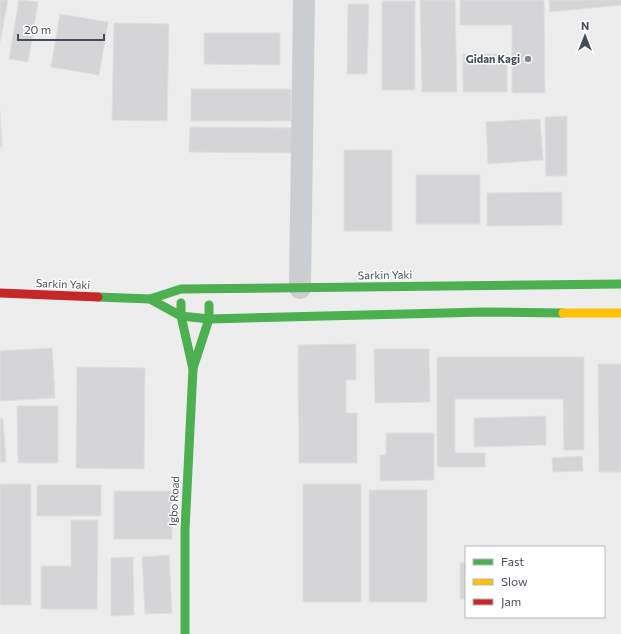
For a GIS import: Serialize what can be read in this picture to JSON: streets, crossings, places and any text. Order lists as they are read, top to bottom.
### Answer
{
  "streets": {
    "street": ["Sarkin Yaki", "Igbo Road"]
  },
  "crossings": [
    ["Sarkin Yaki", "Igbo Road"]
  ],
  "places": ["Gidan Kagi"],
  "legend": ["Fast", "Slow", "Jam"],
  "scale_bar": "20 m",
  "north": "top"
}
